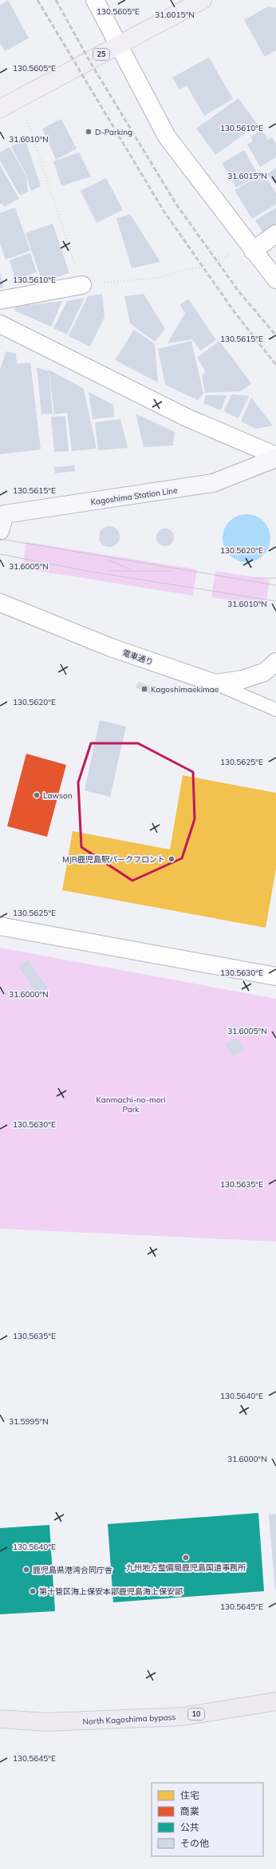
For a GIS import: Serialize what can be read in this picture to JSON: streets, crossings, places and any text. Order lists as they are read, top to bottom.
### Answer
{
  "streets": {
    "highway": ["10", "North Kagoshima bypass"],
    "main road": ["25", "Kagoshima Station Line"],
    "street": ["電車通り"]
  },
  "parks": ["Kanmachi-no-mori Park"],
  "places": {
    "other": [
      "D-Parking",
      "Lawson",
      "MJR鹿児島駅パークフロント",
      "九州地方整備局鹿児島国道事務所",
      "鹿児島県港湾合同庁舎",
      "第十管区海上保安本部鹿児島海上保安部"
    ],
    "transit": ["Kagoshimaekimae"]
  },
  "legend": [
    "住宅",
    "商業",
    "公共",
    "その他"
  ],
  "coordinates": [
    "130.5605°E",
    "31.6015°N",
    "130.5610°E",
    "31.6010°N",
    "130.5615°E",
    "130.5620°E",
    "31.6005°N",
    "130.5625°E",
    "130.5630°E",
    "31.6000°N",
    "130.5635°E",
    "130.5640°E",
    "31.5995°N",
    "130.5645°E"
  ]
}
